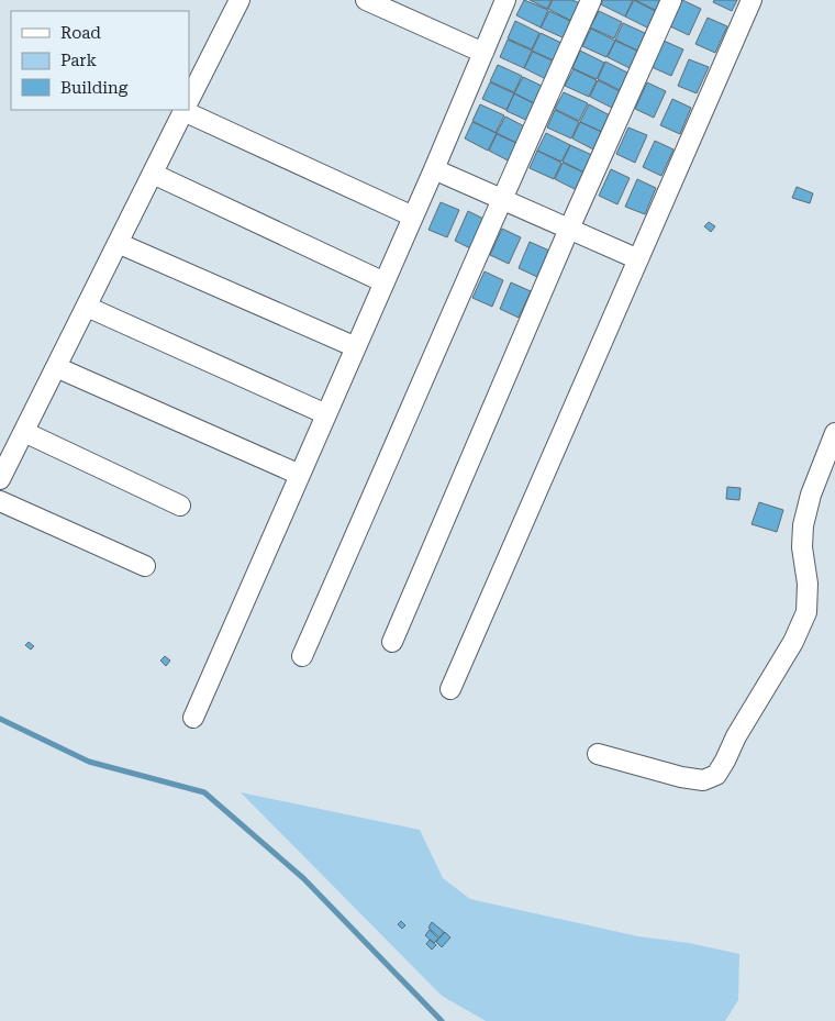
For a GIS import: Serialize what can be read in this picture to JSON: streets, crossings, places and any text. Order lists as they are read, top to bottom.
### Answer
{
  "legend": ["Road", "Park", "Building"]
}
